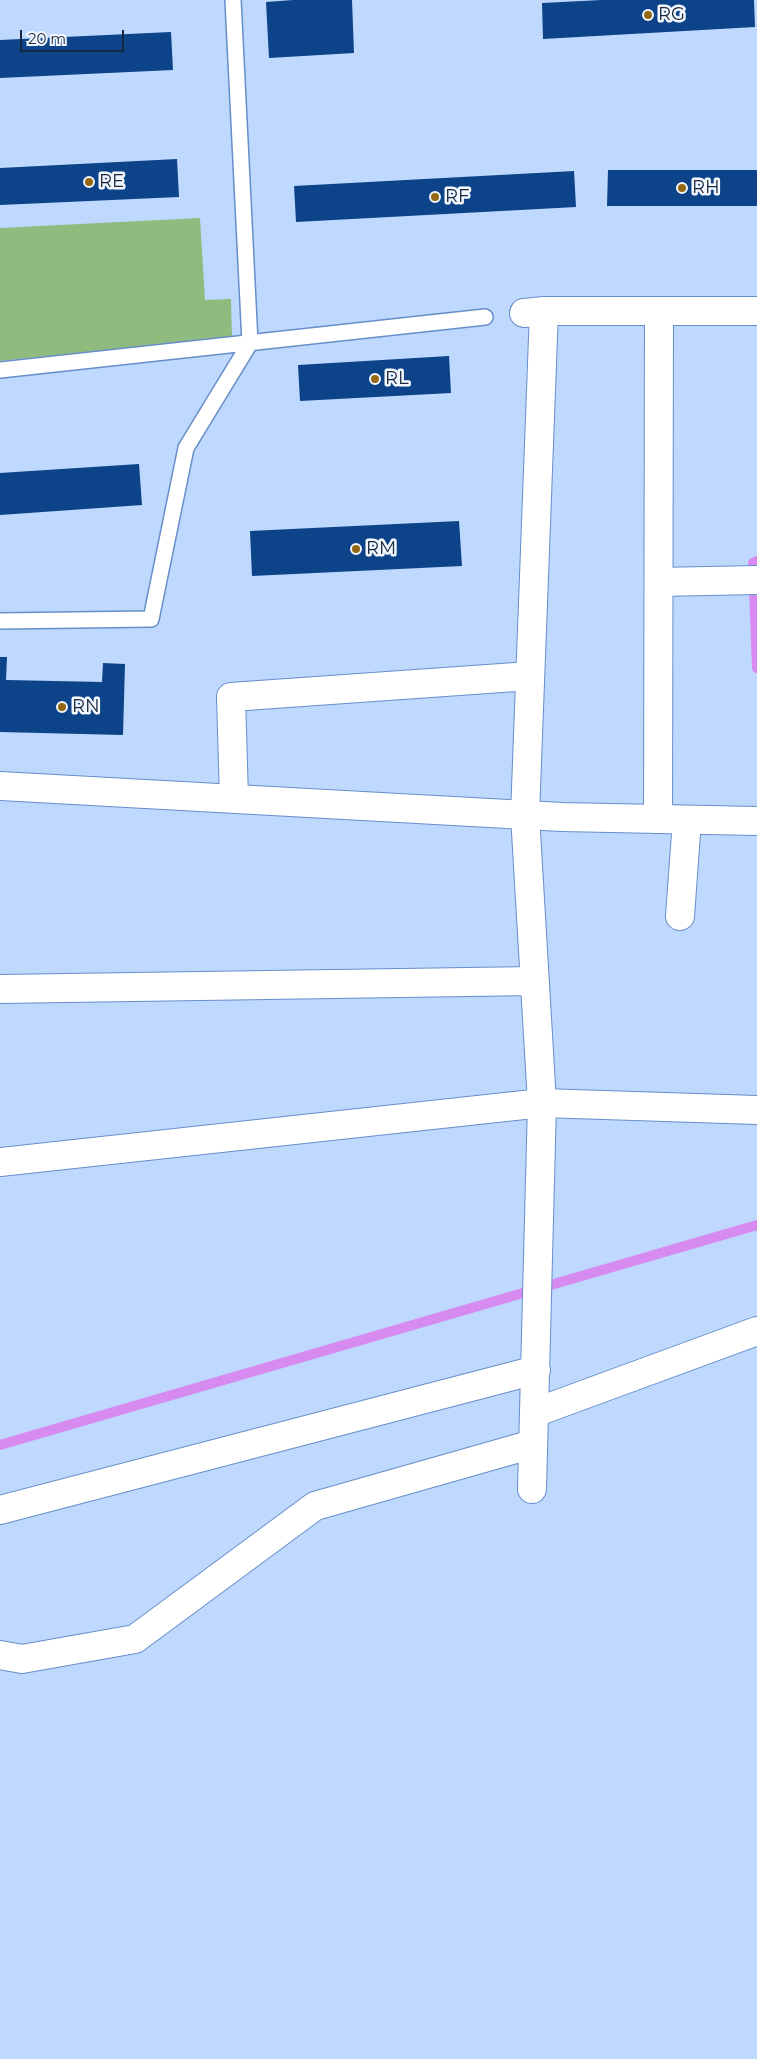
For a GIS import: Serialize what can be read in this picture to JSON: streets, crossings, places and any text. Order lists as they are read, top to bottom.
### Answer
{
  "places": [
    "RG",
    "RE",
    "RH",
    "RF",
    "RL",
    "RM",
    "RN"
  ],
  "scale_bar": "20 m"
}
